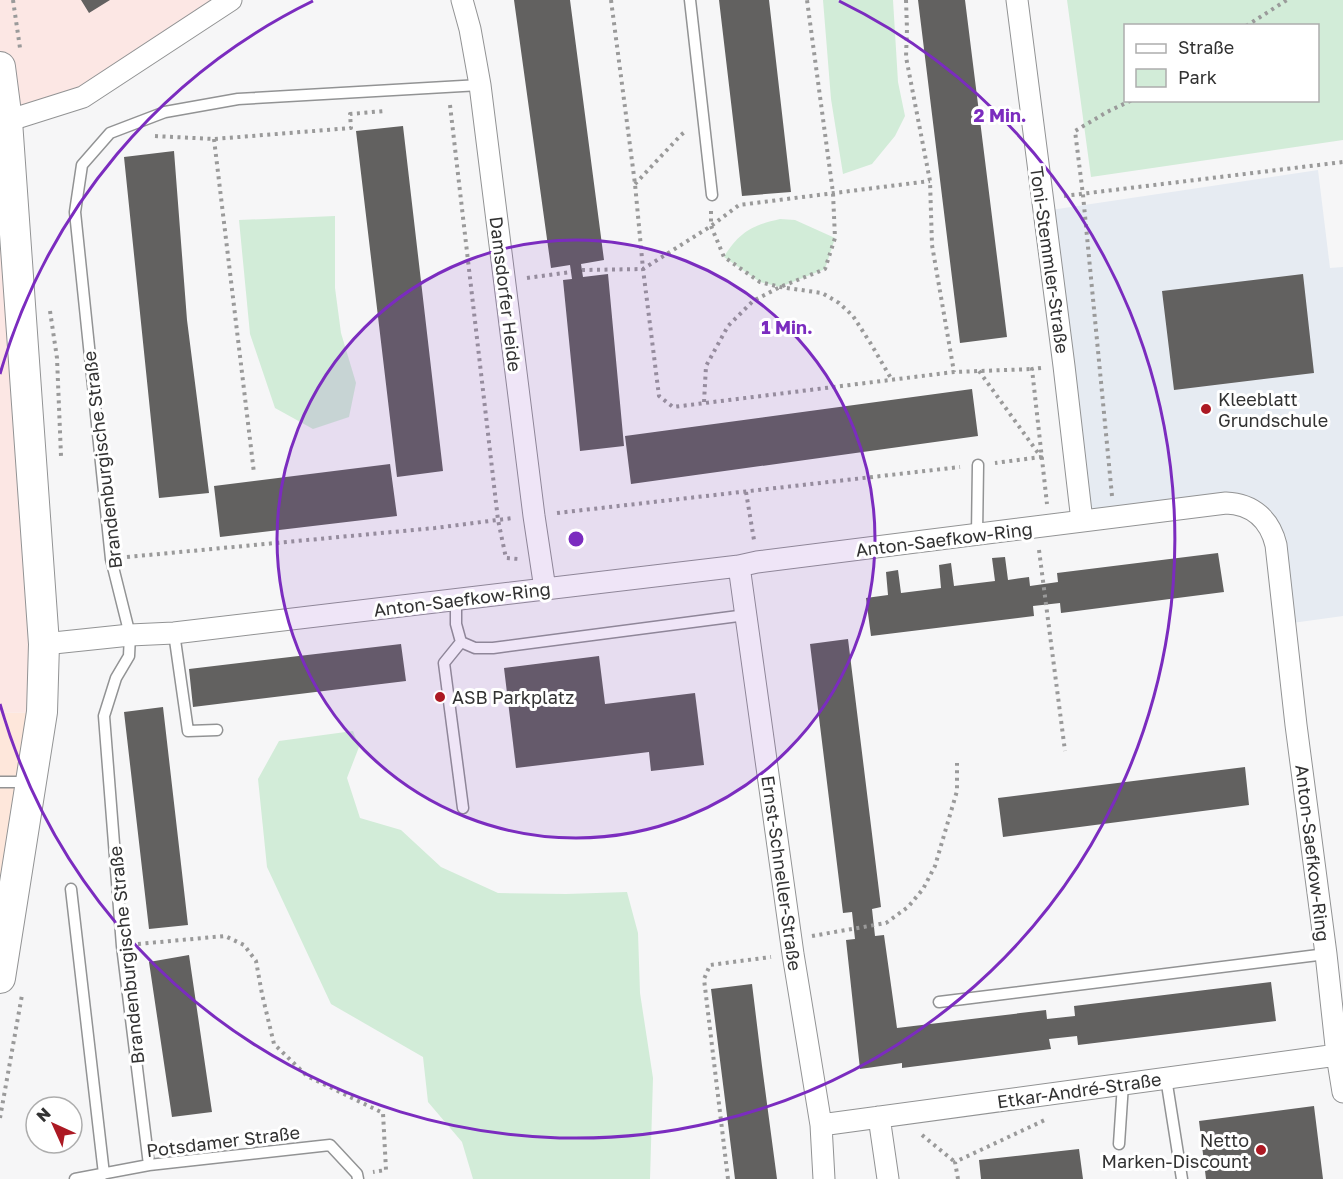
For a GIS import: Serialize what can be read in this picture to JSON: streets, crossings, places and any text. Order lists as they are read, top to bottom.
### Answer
{
  "streets": {
    "street": [
      "Toni-Stemmler-Straße",
      "Damsdorfer Heide",
      "Anton-Saefkow-Ring",
      "Ernst-Schneller-Straße",
      "Etkar-André-Straße"
    ],
    "lane": ["Brandenburgische Straße", "Potsdamer Straße"]
  },
  "crossings": [
    ["Toni-Stemmler-Straße", "Anton-Saefkow-Ring"],
    ["Damsdorfer Heide", "Brandenburgische Straße"],
    ["Damsdorfer Heide", "Anton-Saefkow-Ring"],
    ["Brandenburgische Straße", "Anton-Saefkow-Ring"],
    ["Brandenburgische Straße", "Potsdamer Straße"],
    ["Anton-Saefkow-Ring", "Ernst-Schneller-Straße"],
    ["Anton-Saefkow-Ring", "Etkar-André-Straße"],
    ["Ernst-Schneller-Straße", "Etkar-André-Straße"]
  ],
  "places": ["Kleeblatt Grundschule", "ASB Parkplatz", "Netto Marken-Discount"],
  "legend": ["Straße", "Park"],
  "north": "top left",
  "rings": ["2 Min.", "1 Min."]
}
